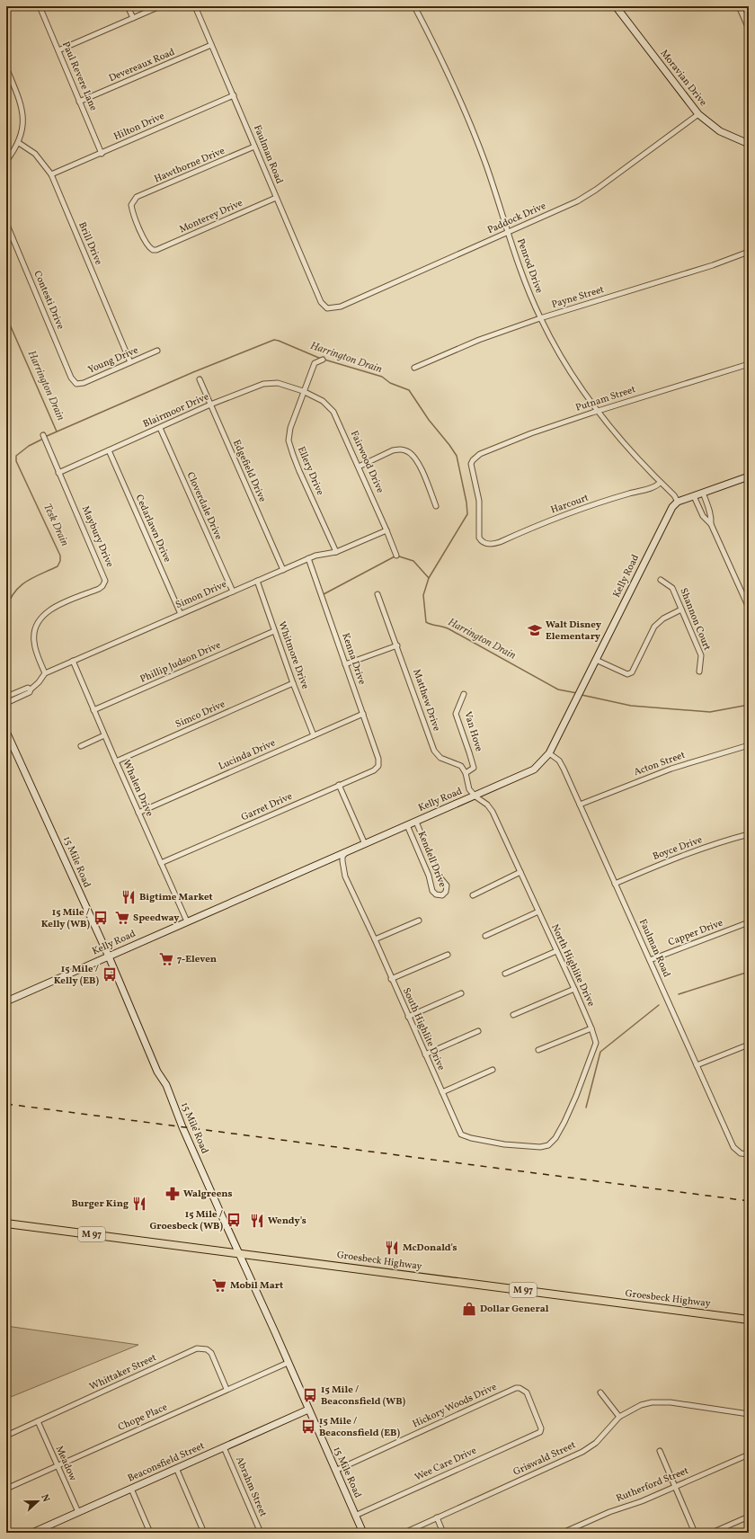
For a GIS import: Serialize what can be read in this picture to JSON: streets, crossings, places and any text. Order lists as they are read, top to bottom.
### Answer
{
  "streets": {
    "main road": ["M 97", "Groesbeck Highway"],
    "street": [
      "Devereaux Road",
      "Paul Revere Lane",
      "Moravian Drive",
      "Hilton Drive",
      "Faulman Road",
      "Hawthorne Drive",
      "Monterey Drive",
      "Paddock Drive",
      "Brill Drive",
      "Penrod Drive",
      "Payne Street",
      "Contesti Drive",
      "Young Drive",
      "Putnam Street",
      "Blairmoor Drive",
      "Fairwood Drive",
      "Edgefield Drive",
      "Ellery Drive",
      "Harcourt",
      "Cloverdale Drive",
      "Cedarlawn Drive",
      "Maybury Drive",
      "Kelly Road",
      "Simon Drive",
      "Shannon Court",
      "Whitmore Drive",
      "Kenna Drive",
      "Phillip Judson Drive",
      "Matthew Drive",
      "Simco Drive",
      "Van Hove",
      "Lucinda Drive",
      "Acton Street",
      "Whalen Drive",
      "Garret Drive",
      "Boyce Drive",
      "Kendell Drive",
      "15 Mile Road",
      "Capper Drive",
      "North Highlite Drive",
      "South Highlite Drive",
      "Whittaker Street",
      "Hickory Woods Drive",
      "Chope Place",
      "Griswald Street",
      "Beaconsfield Street",
      "Meadow",
      "Wee Care Drive",
      "Rutherford Street",
      "Abrahm Street"
    ]
  },
  "crossings": [
    ["Devereaux Road", "Paul Revere Lane"],
    ["Devereaux Road", "Faulman Road"],
    ["Paul Revere Lane", "Hilton Drive"],
    ["Moravian Drive", "Paddock Drive"],
    ["Hilton Drive", "Faulman Road"],
    ["Hilton Drive", "Brill Drive"],
    ["Faulman Road", "Hawthorne Drive"],
    ["Faulman Road", "Monterey Drive"],
    ["Faulman Road", "Paddock Drive"],
    ["Faulman Road", "Kelly Road"],
    ["Faulman Road", "Acton Street"],
    ["Faulman Road", "Boyce Drive"],
    ["Faulman Road", "Capper Drive"],
    ["Hawthorne Drive", "Monterey Drive"],
    ["Paddock Drive", "Penrod Drive"],
    ["Brill Drive", "Young Drive"],
    ["Penrod Drive", "Payne Street"],
    ["Penrod Drive", "Putnam Street"],
    ["Penrod Drive", "Harcourt"],
    ["Penrod Drive", "Kelly Road"],
    ["Contesti Drive", "Young Drive"],
    ["Putnam Street", "Harcourt"],
    ["Blairmoor Drive", "Fairwood Drive"],
    ["Blairmoor Drive", "Edgefield Drive"],
    ["Blairmoor Drive", "Ellery Drive"],
    ["Blairmoor Drive", "Cloverdale Drive"],
    ["Blairmoor Drive", "Cedarlawn Drive"],
    ["Blairmoor Drive", "Maybury Drive"],
    ["Fairwood Drive", "Ellery Drive"],
    ["Fairwood Drive", "Simon Drive"],
    ["Edgefield Drive", "Simon Drive"],
    ["Ellery Drive", "Simon Drive"],
    ["Cloverdale Drive", "Simon Drive"],
    ["Cedarlawn Drive", "Simon Drive"],
    ["Maybury Drive", "Simon Drive"],
    ["Kelly Road", "Whalen Drive"],
    ["Kelly Road", "Kendell Drive"],
    ["Kelly Road", "15 Mile Road"],
    ["Kelly Road", "North Highlite Drive"],
    ["Kelly Road", "South Highlite Drive"],
    ["Simon Drive", "Whitmore Drive"],
    ["Simon Drive", "Kenna Drive"],
    ["Simon Drive", "Whalen Drive"],
    ["Whitmore Drive", "Phillip Judson Drive"],
    ["Whitmore Drive", "Simco Drive"],
    ["Whitmore Drive", "Lucinda Drive"],
    ["Kenna Drive", "Lucinda Drive"],
    ["Kenna Drive", "Garret Drive"],
    ["Phillip Judson Drive", "Whalen Drive"],
    ["Matthew Drive", "Van Hove"],
    ["Simco Drive", "Whalen Drive"],
    ["Lucinda Drive", "Whalen Drive"],
    ["Whalen Drive", "Garret Drive"],
    ["15 Mile Road", "Groesbeck Highway"],
    ["15 Mile Road", "Hickory Woods Drive"],
    ["15 Mile Road", "Chope Place"],
    ["15 Mile Road", "Beaconsfield Street"],
    ["15 Mile Road", "Wee Care Drive"],
    ["North Highlite Drive", "South Highlite Drive"],
    ["Whittaker Street", "Chope Place"],
    ["Whittaker Street", "Meadow"],
    ["Hickory Woods Drive", "Wee Care Drive"],
    ["Chope Place", "Meadow"],
    ["Beaconsfield Street", "Meadow"],
    ["Beaconsfield Street", "Abrahm Street"]
  ],
  "water": ["Harrington Drain", "Tesk Drain"],
  "places": {
    "school or university": ["Walt Disney Elementary"],
    "restaurant": [
      "Bigtime Market",
      "Burger King",
      "Wendy's",
      "McDonald's"
    ],
    "bus stop": [
      "15 Mile / Kelly (WB)",
      "15 Mile / Kelly (EB)",
      "15 Mile / Groesbeck (WB)",
      "15 Mile / Beaconsfield (WB)",
      "15 Mile / Beaconsfield (EB)"
    ],
    "supermarket": ["Speedway", "7-Eleven", "Mobil Mart"],
    "pharmacy": ["Walgreens"],
    "shop": ["Dollar General"]
  },
  "north": "right"
}
